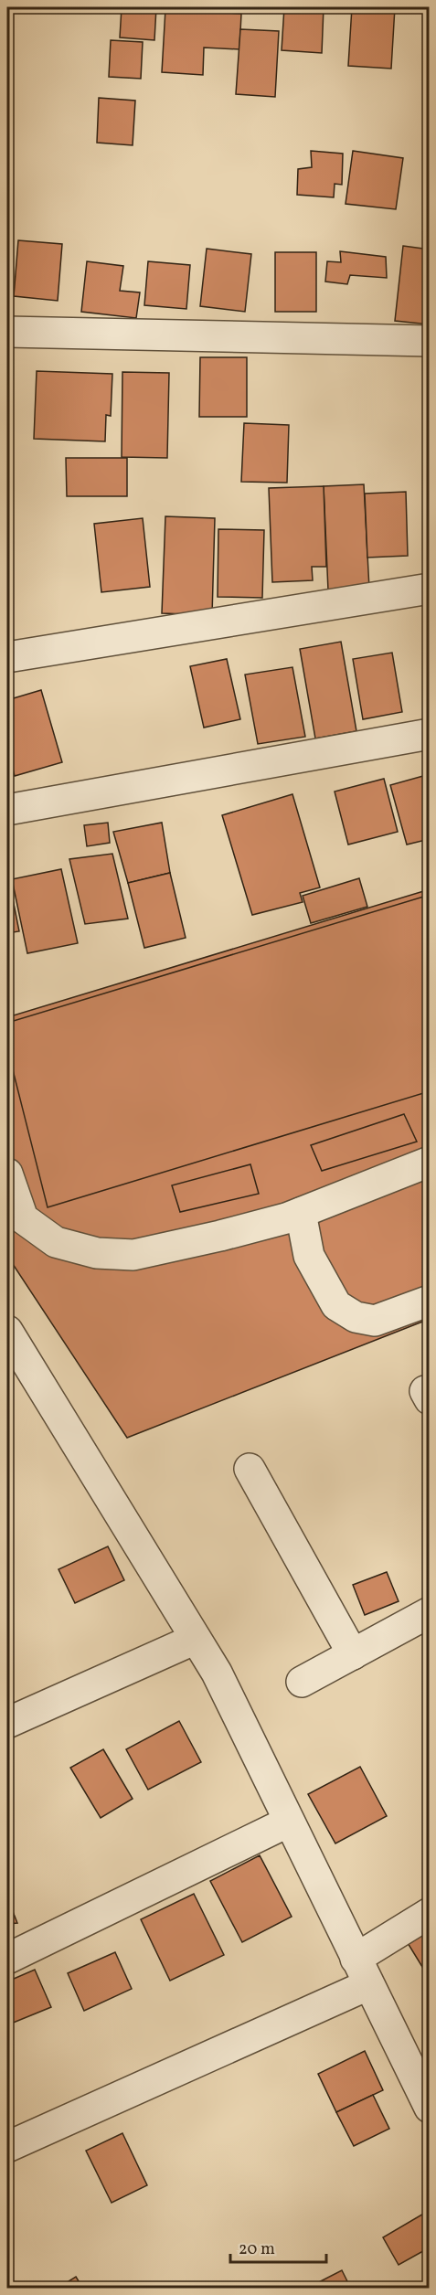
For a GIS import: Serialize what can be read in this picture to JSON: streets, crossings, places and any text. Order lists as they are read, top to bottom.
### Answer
{
  "scale_bar": "20 m"
}
